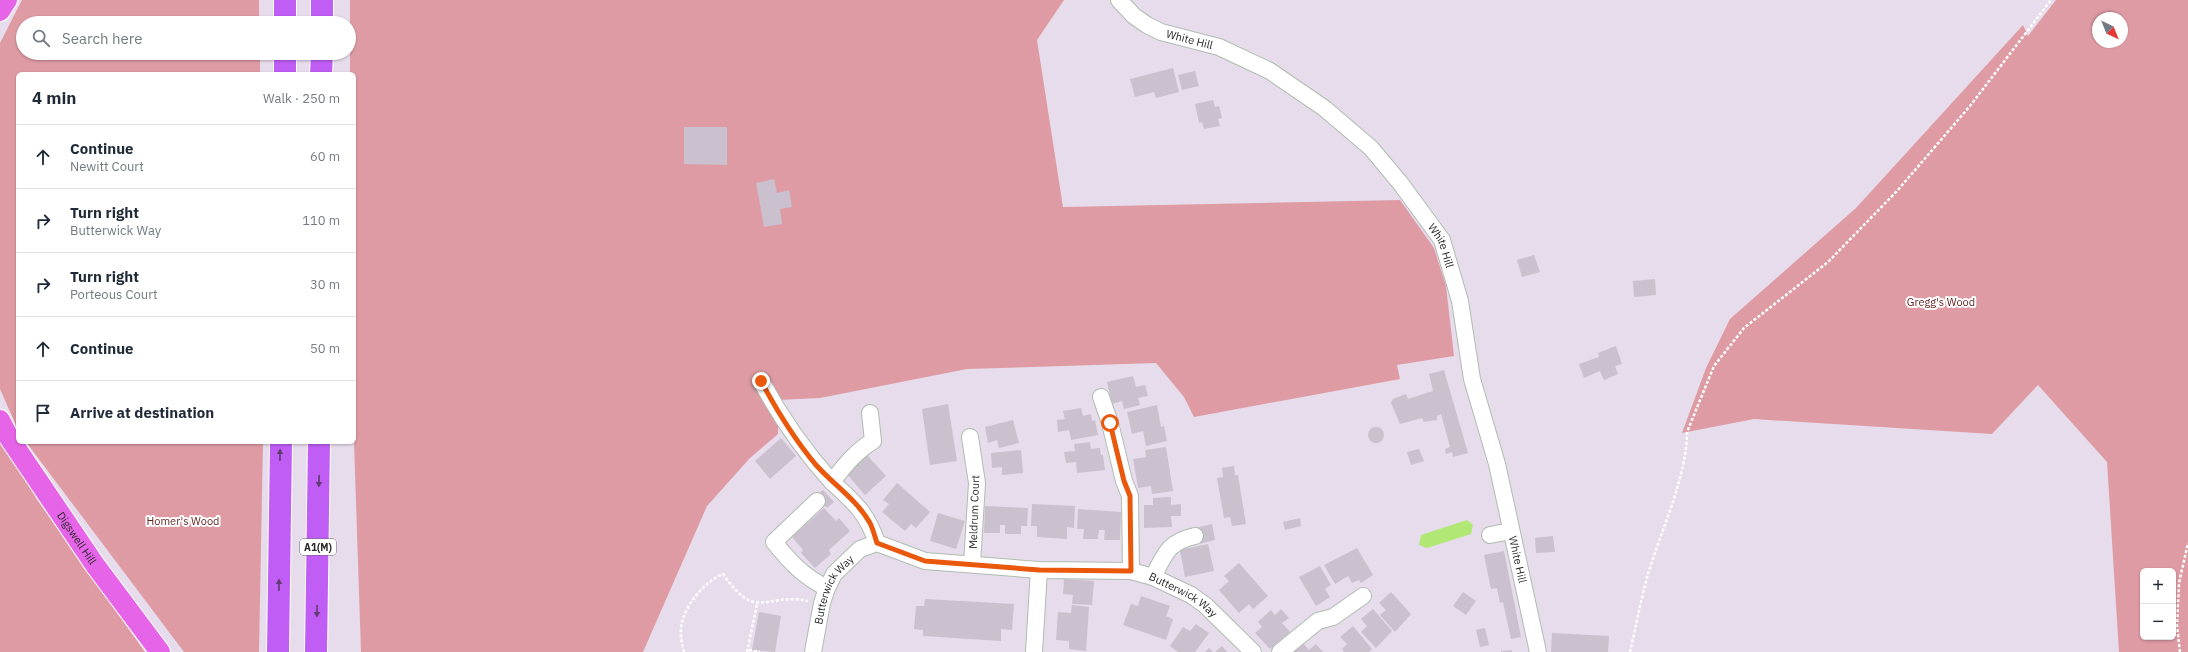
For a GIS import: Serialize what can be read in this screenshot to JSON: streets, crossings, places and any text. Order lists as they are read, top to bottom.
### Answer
{
  "streets": {
    "highway": ["A1(M)"],
    "main road": ["Digswell Hill"],
    "street": ["White Hill", "Meldrum Court", "Butterwick Way"]
  },
  "crossings": [
    ["Meldrum Court", "Butterwick Way"]
  ],
  "parks": ["Gregg's Wood", "Homer's Wood"],
  "north": "bottom right",
  "page": {
    "search": "Search here",
    "heading": ["4 min", "Walk · 250 m"],
    "list": [
      ["Continue", "Newitt Court", "60 m"],
      ["Turn right", "Butterwick Way", "110 m"],
      ["Turn right", "Porteous Court", "30 m"],
      ["Continue", "50 m"],
      "Arrive at destination"
    ],
    "map_buttons": ["+", "−"]
  }
}
